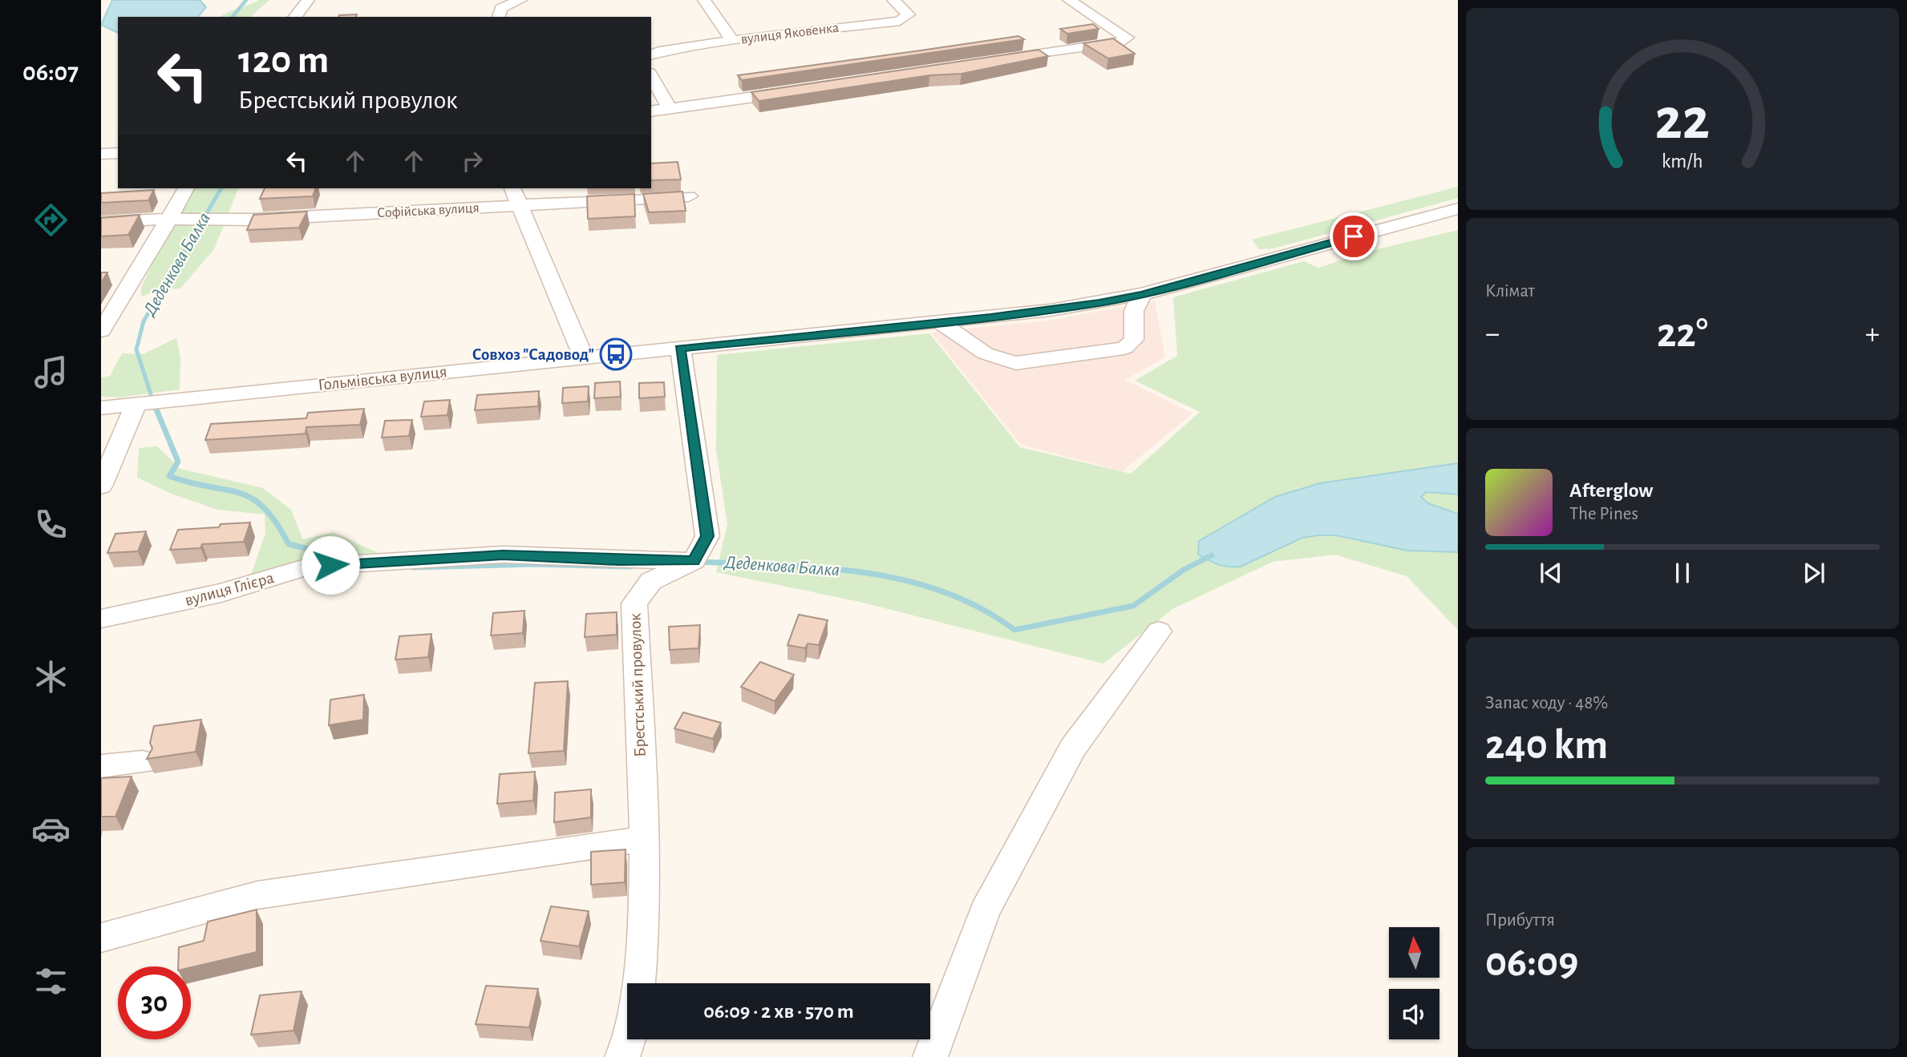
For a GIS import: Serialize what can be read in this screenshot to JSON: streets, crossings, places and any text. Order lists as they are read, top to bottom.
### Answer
{
  "streets": {
    "street": [
      "вулиця Яковенка",
      "Софійська вулиця",
      "Гольмівська вулиця",
      "вулиця Глієра",
      "Брестський провулок"
    ]
  },
  "crossings": [
    ["вулиця Глієра", "Брестський провулок"]
  ],
  "water": ["Деденкова Балка"],
  "places": {
    "bus stop": ["Совхоз \"Садовод\""]
  },
  "north": "top",
  "page": {
    "tabs": "06:07",
    "turn": ["120 m", "Брестський провулок"],
    "tile": [
      "Клімат",
      ["Запас ходу · 48%", "240 km"],
      ["Прибуття", "06:09"]
    ],
    "heat": ["−", "22°", "+"],
    "song": ["Afterglow", "The Pines"],
    "limit": "30",
    "trip": "06:09 · 2 хв · 570 m",
    "gauge": ["22", "km/h"]
  }
}
